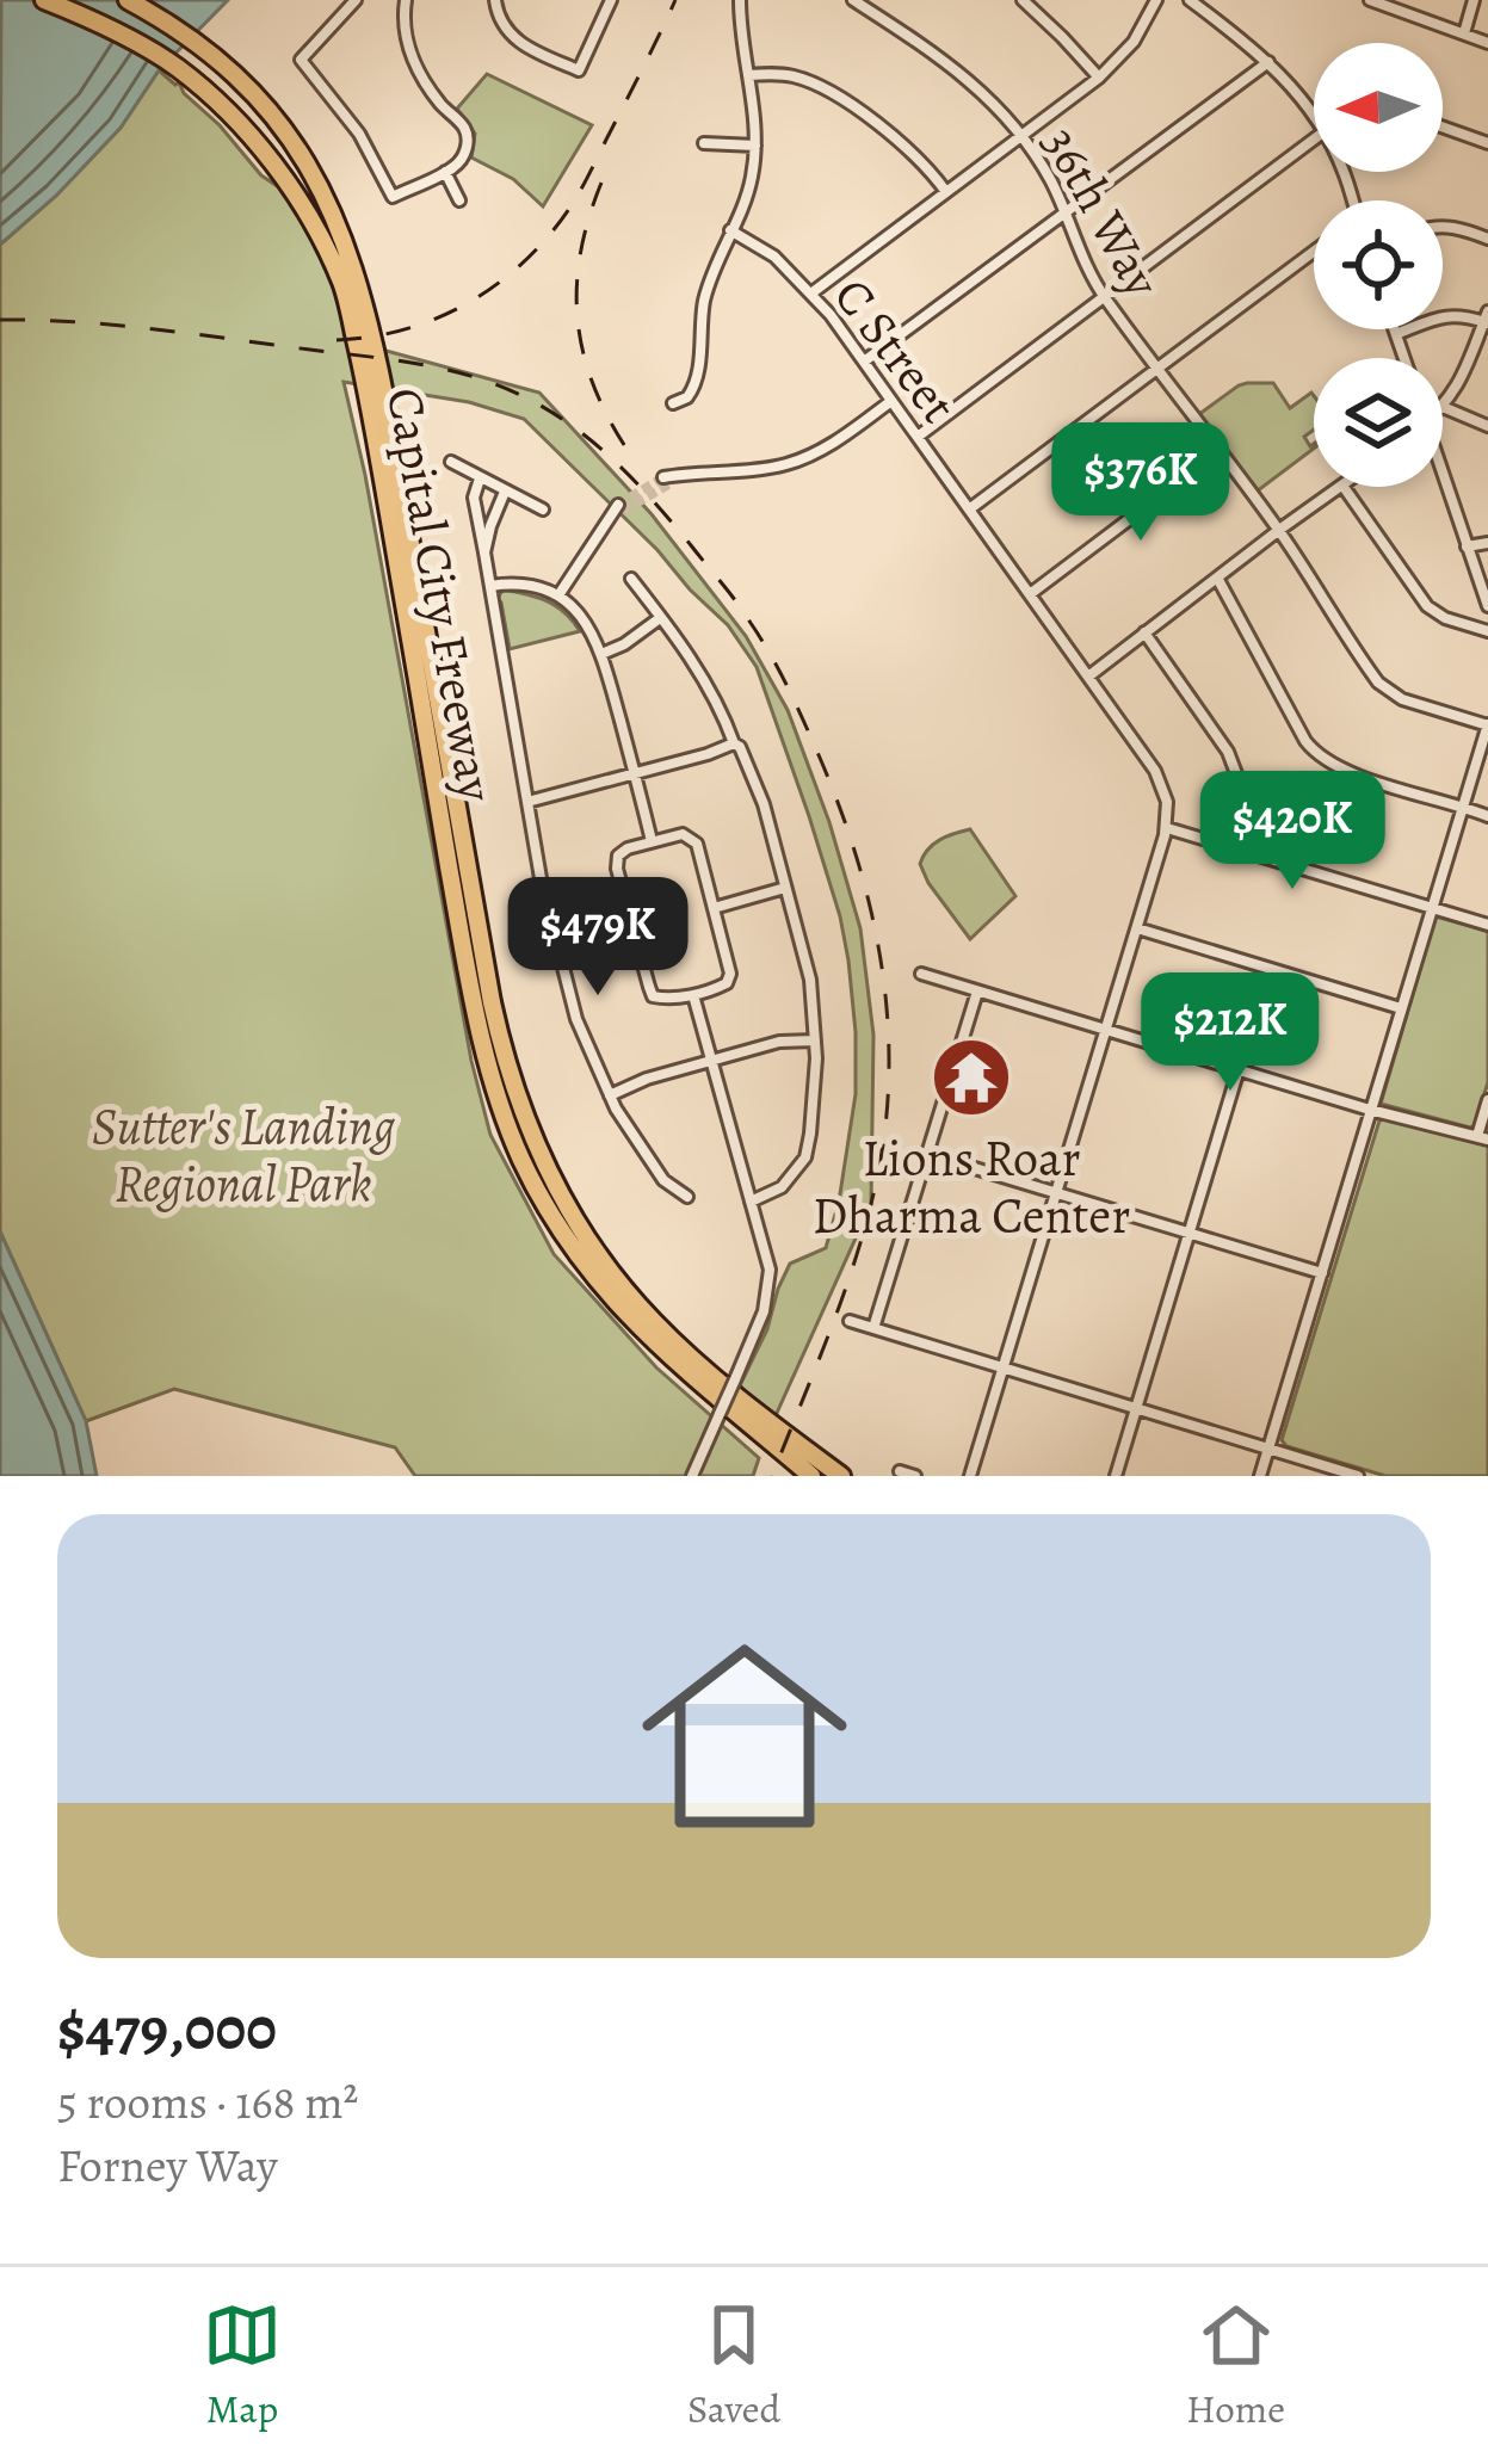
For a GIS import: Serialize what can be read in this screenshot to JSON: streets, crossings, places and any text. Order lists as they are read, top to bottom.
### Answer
{
  "streets": {
    "highway": ["Capital City Freeway"],
    "street": ["36th Way", "C Street"]
  },
  "parks": ["Sutter's Landing Regional Park"],
  "places": {
    "temple": ["Lions Roar Dharma Center"]
  },
  "north": "left",
  "page": {
    "price": [
      "$376K",
      "$420K",
      "$479K",
      "$212K"
    ],
    "list": [
      {
        "name": "$479,000",
        "note": "5 rooms · 168 m² · Forney Way"
      }
    ],
    "tabs": ["Map", "Saved", "Home"]
  }
}
